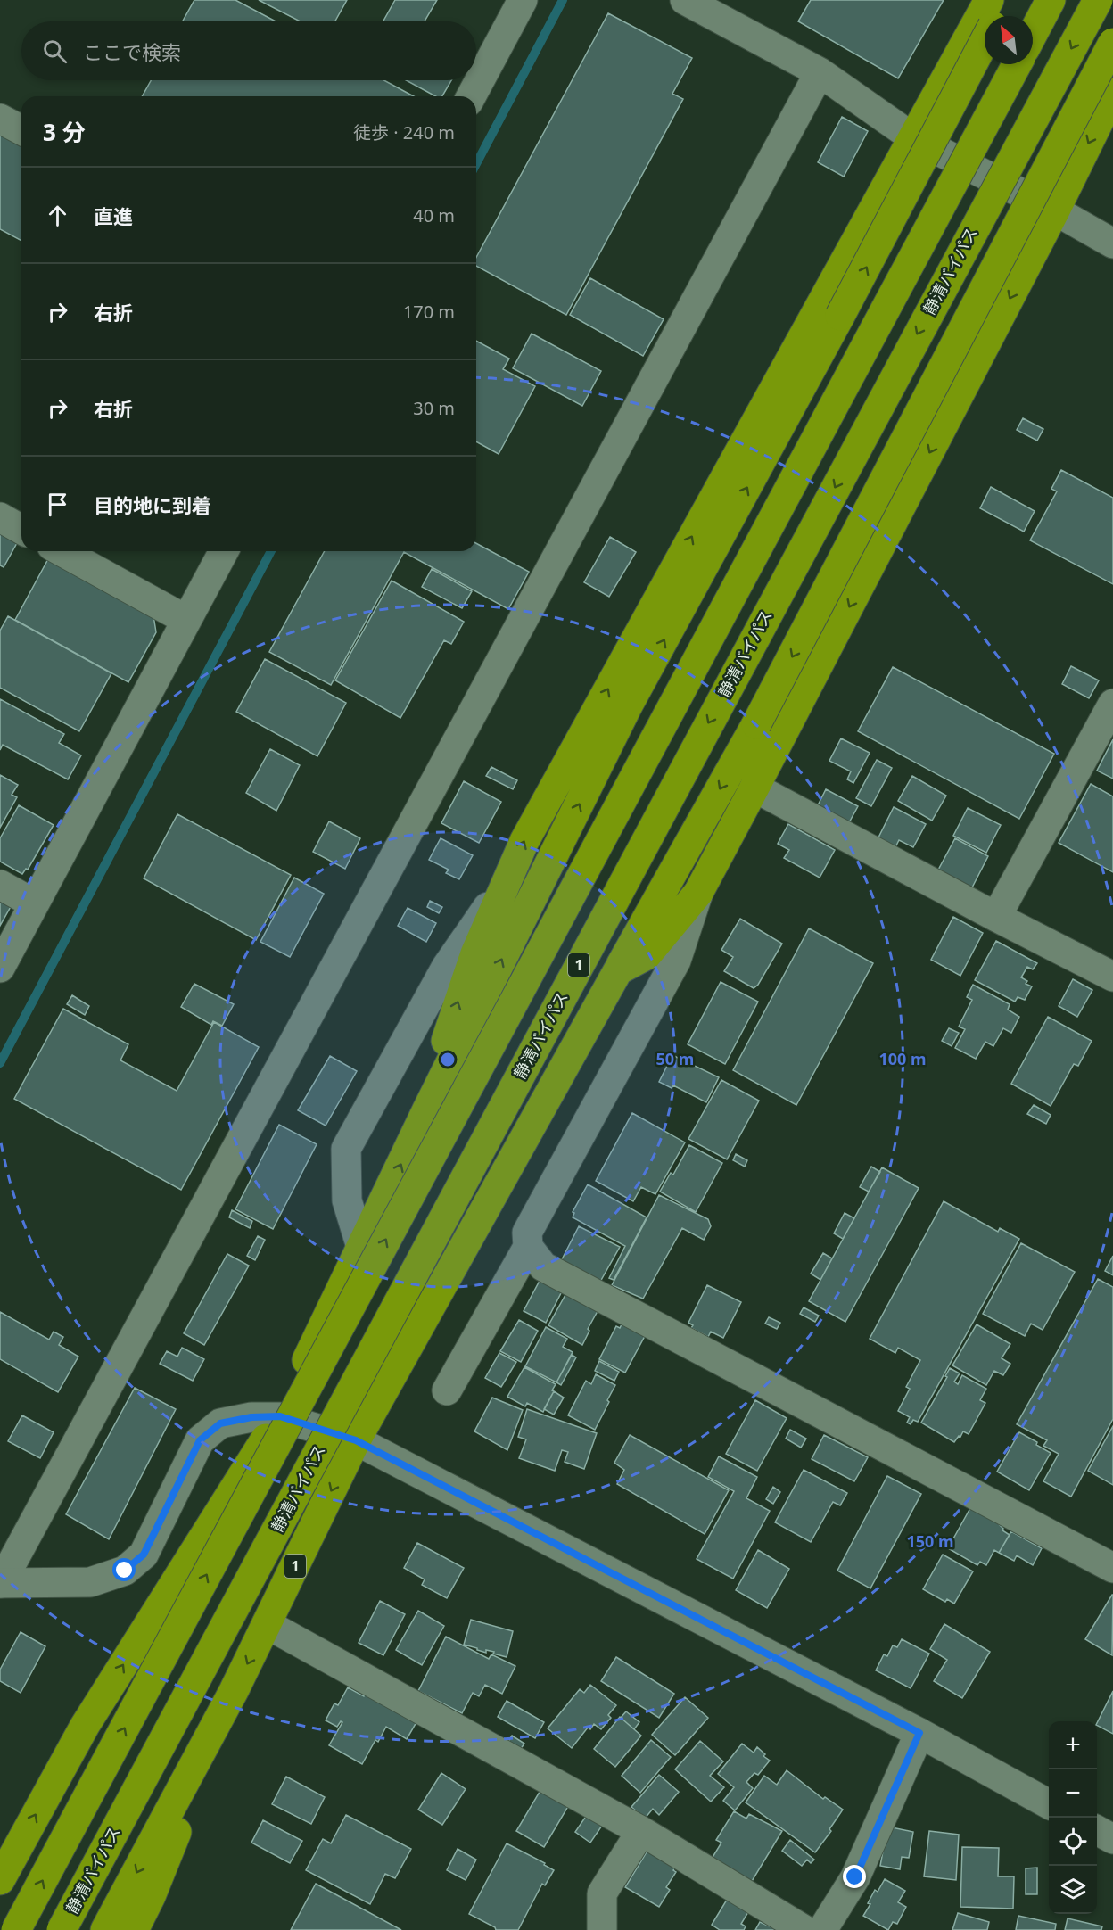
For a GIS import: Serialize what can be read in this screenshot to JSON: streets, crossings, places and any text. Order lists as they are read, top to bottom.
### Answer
{
  "streets": {
    "highway": ["静清バイパス", "1"]
  },
  "north": "top left",
  "page": {
    "search": "ここで検索",
    "heading": ["3 分", "徒歩 · 240 m"],
    "list": [
      ["直進", "40 m"],
      ["右折", "170 m"],
      ["右折", "30 m"],
      "目的地に到着"
    ],
    "map_buttons": ["+", "−"]
  },
  "rings": ["50 m", "100 m", "150 m"]
}
